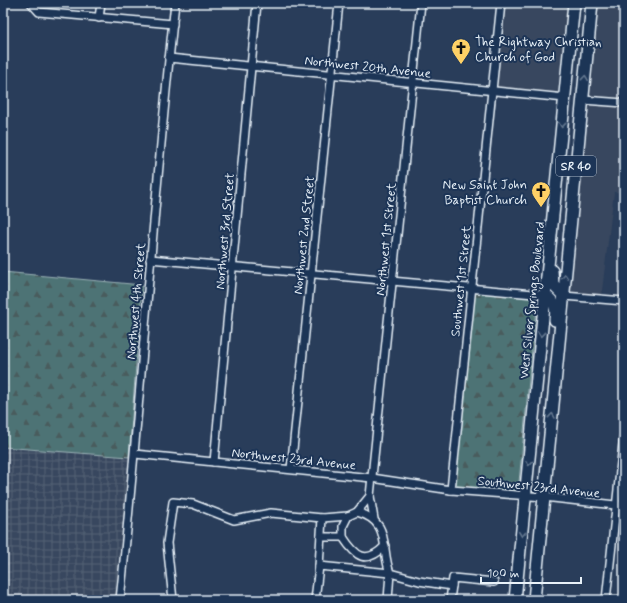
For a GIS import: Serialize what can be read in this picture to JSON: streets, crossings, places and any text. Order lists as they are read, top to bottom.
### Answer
{
  "streets": {
    "main road": ["SR 40", "West Silver Springs Boulevard"],
    "street": [
      "Northwest 20th Avenue",
      "Northwest 3rd Street",
      "Northwest 2nd Street",
      "Northwest 1st Street",
      "Southwest 1st Street",
      "Northwest 4th Street",
      "Northwest 23rd Avenue",
      "Southwest 23rd Avenue"
    ]
  },
  "crossings": [
    ["Northwest 20th Avenue", "Northwest 3rd Street"],
    ["Northwest 20th Avenue", "Northwest 2nd Street"],
    ["Northwest 20th Avenue", "Northwest 1st Street"],
    ["Northwest 20th Avenue", "Southwest 1st Street"],
    ["Northwest 20th Avenue", "West Silver Springs Boulevard"],
    ["Northwest 20th Avenue", "Northwest 4th Street"],
    ["SR 40", "Southwest 23rd Avenue"],
    ["Northwest 3rd Street", "Northwest 23rd Avenue"],
    ["Northwest 2nd Street", "Northwest 23rd Avenue"],
    ["Northwest 1st Street", "Northwest 23rd Avenue"],
    ["Southwest 1st Street", "Northwest 23rd Avenue"],
    ["Southwest 1st Street", "Southwest 23rd Avenue"],
    ["West Silver Springs Boulevard", "Southwest 23rd Avenue"],
    ["Northwest 4th Street", "Northwest 23rd Avenue"],
    ["Northwest 23rd Avenue", "Southwest 23rd Avenue"]
  ],
  "places": {
    "church": ["The Rightway Christian Church of God", "New Saint John Baptist Church"]
  },
  "scale_bar": "100 m"
}
